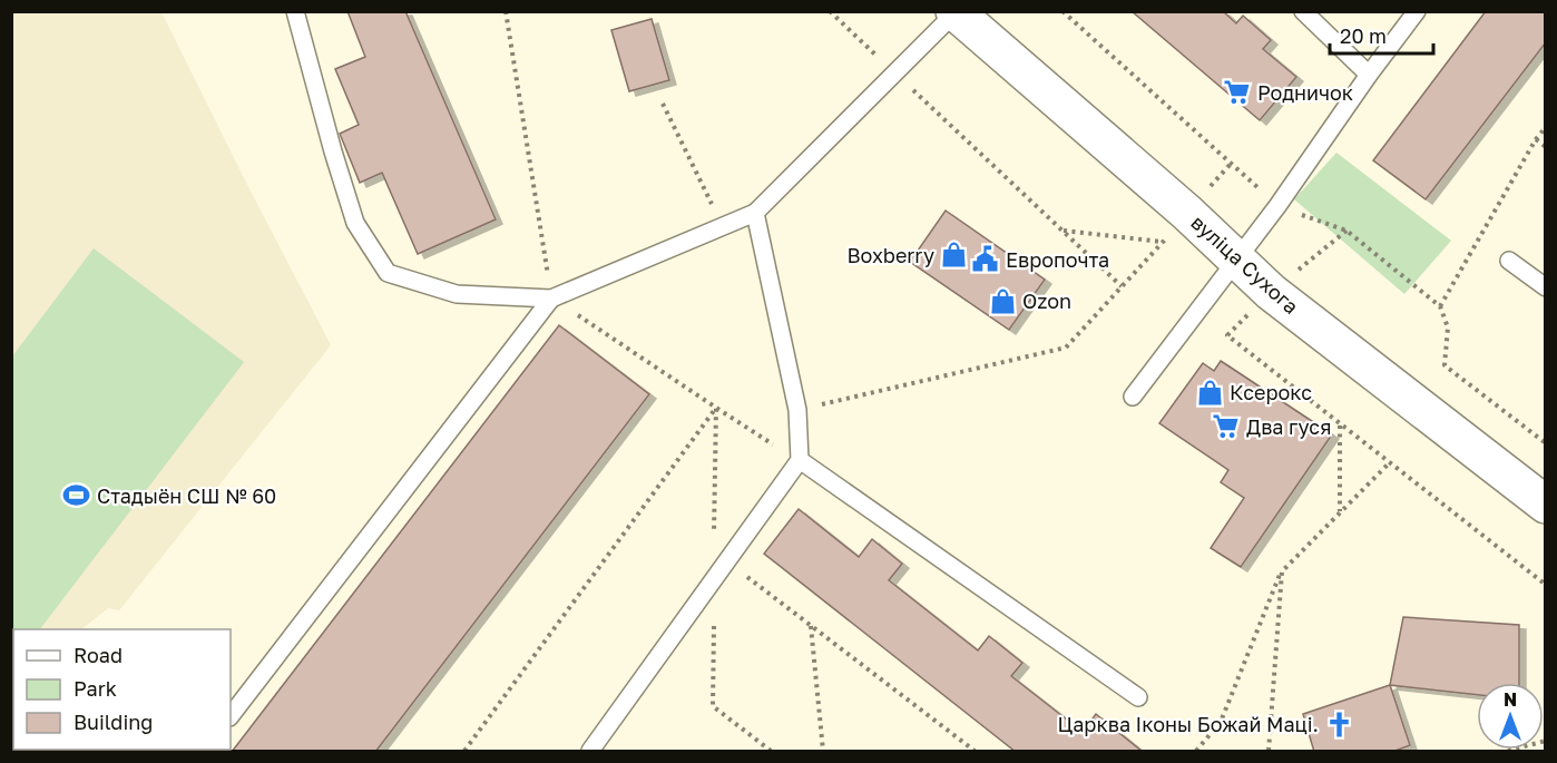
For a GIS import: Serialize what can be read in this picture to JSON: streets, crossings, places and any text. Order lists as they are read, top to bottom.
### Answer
{
  "streets": {
    "street": ["вуліца Сухога"]
  },
  "places": {
    "supermarket": ["Родничок", "Два гуся"],
    "shop": ["Boxberry", "Ozon", "Ксерокс"],
    "public building": ["Европочта"],
    "sports": ["Стадыён СШ № 60"],
    "church": ["Царква Іконы Божай Маці."]
  },
  "legend": ["Road", "Park", "Building"],
  "scale_bar": "20 m",
  "north": "top"
}
